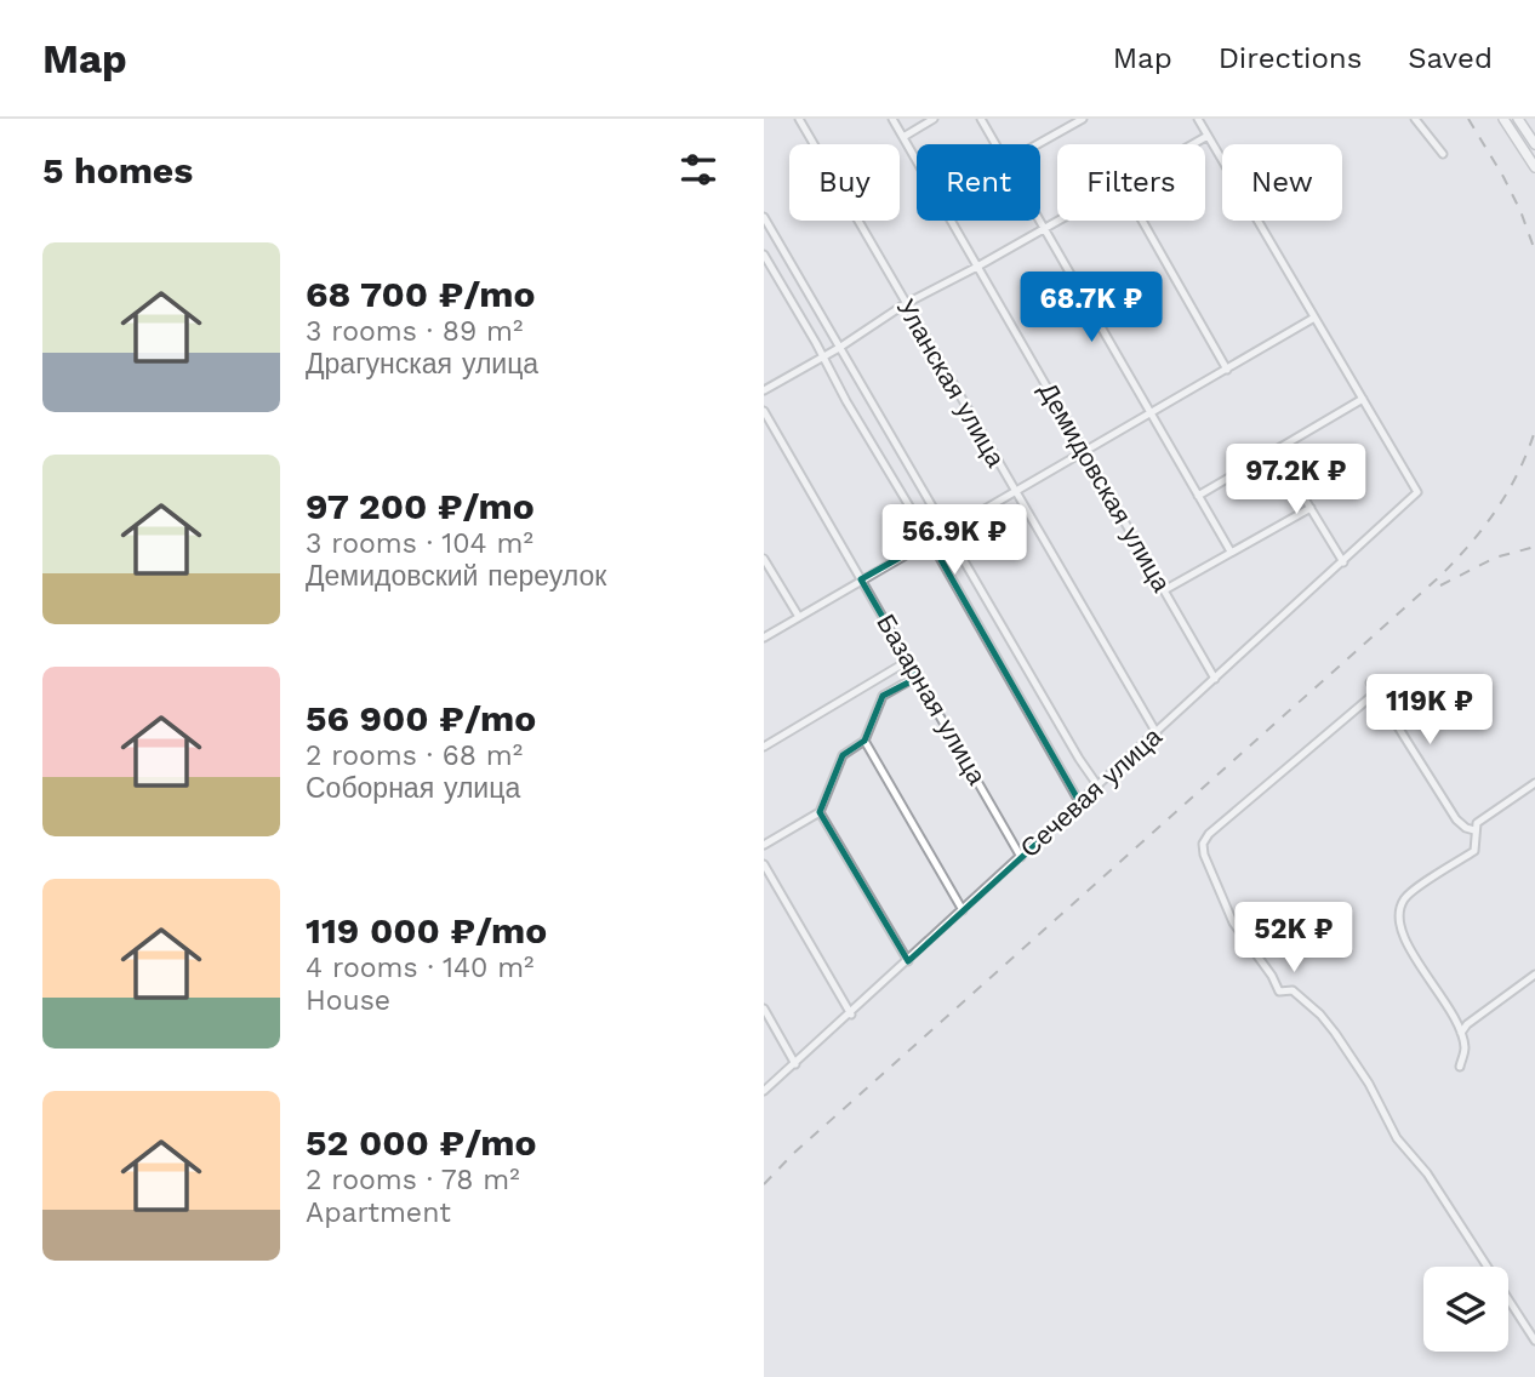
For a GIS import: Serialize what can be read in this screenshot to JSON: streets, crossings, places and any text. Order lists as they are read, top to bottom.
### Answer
{
  "streets": {
    "street": [
      "Уланская улица",
      "Демидовская улица",
      "Базарная улица",
      "Сечевая улица"
    ]
  },
  "crossings": [
    ["Уланская улица", "Сечевая улица"],
    ["Демидовская улица", "Сечевая улица"],
    ["Базарная улица", "Сечевая улица"]
  ],
  "page": {
    "header": "Map",
    "nav": ["Map", "Directions", "Saved"],
    "heading": "5 homes",
    "chip": [
      "Buy",
      "Rent",
      "Filters",
      "New"
    ],
    "list": [
      {
        "name": "68 700 ₽/mo",
        "note": "3 rooms · 89 m² · Драгунская улица"
      },
      {
        "name": "97 200 ₽/mo",
        "note": "3 rooms · 104 m² · Демидовский переулок"
      },
      {
        "name": "56 900 ₽/mo",
        "note": "2 rooms · 68 m² · Соборная улица"
      },
      {
        "name": "119 000 ₽/mo",
        "note": "4 rooms · 140 m² · House"
      },
      {
        "name": "52 000 ₽/mo",
        "note": "2 rooms · 78 m² · Apartment"
      }
    ],
    "price": [
      "68.7K ₽",
      "97.2K ₽",
      "56.9K ₽",
      "119K ₽",
      "52K ₽"
    ]
  }
}
